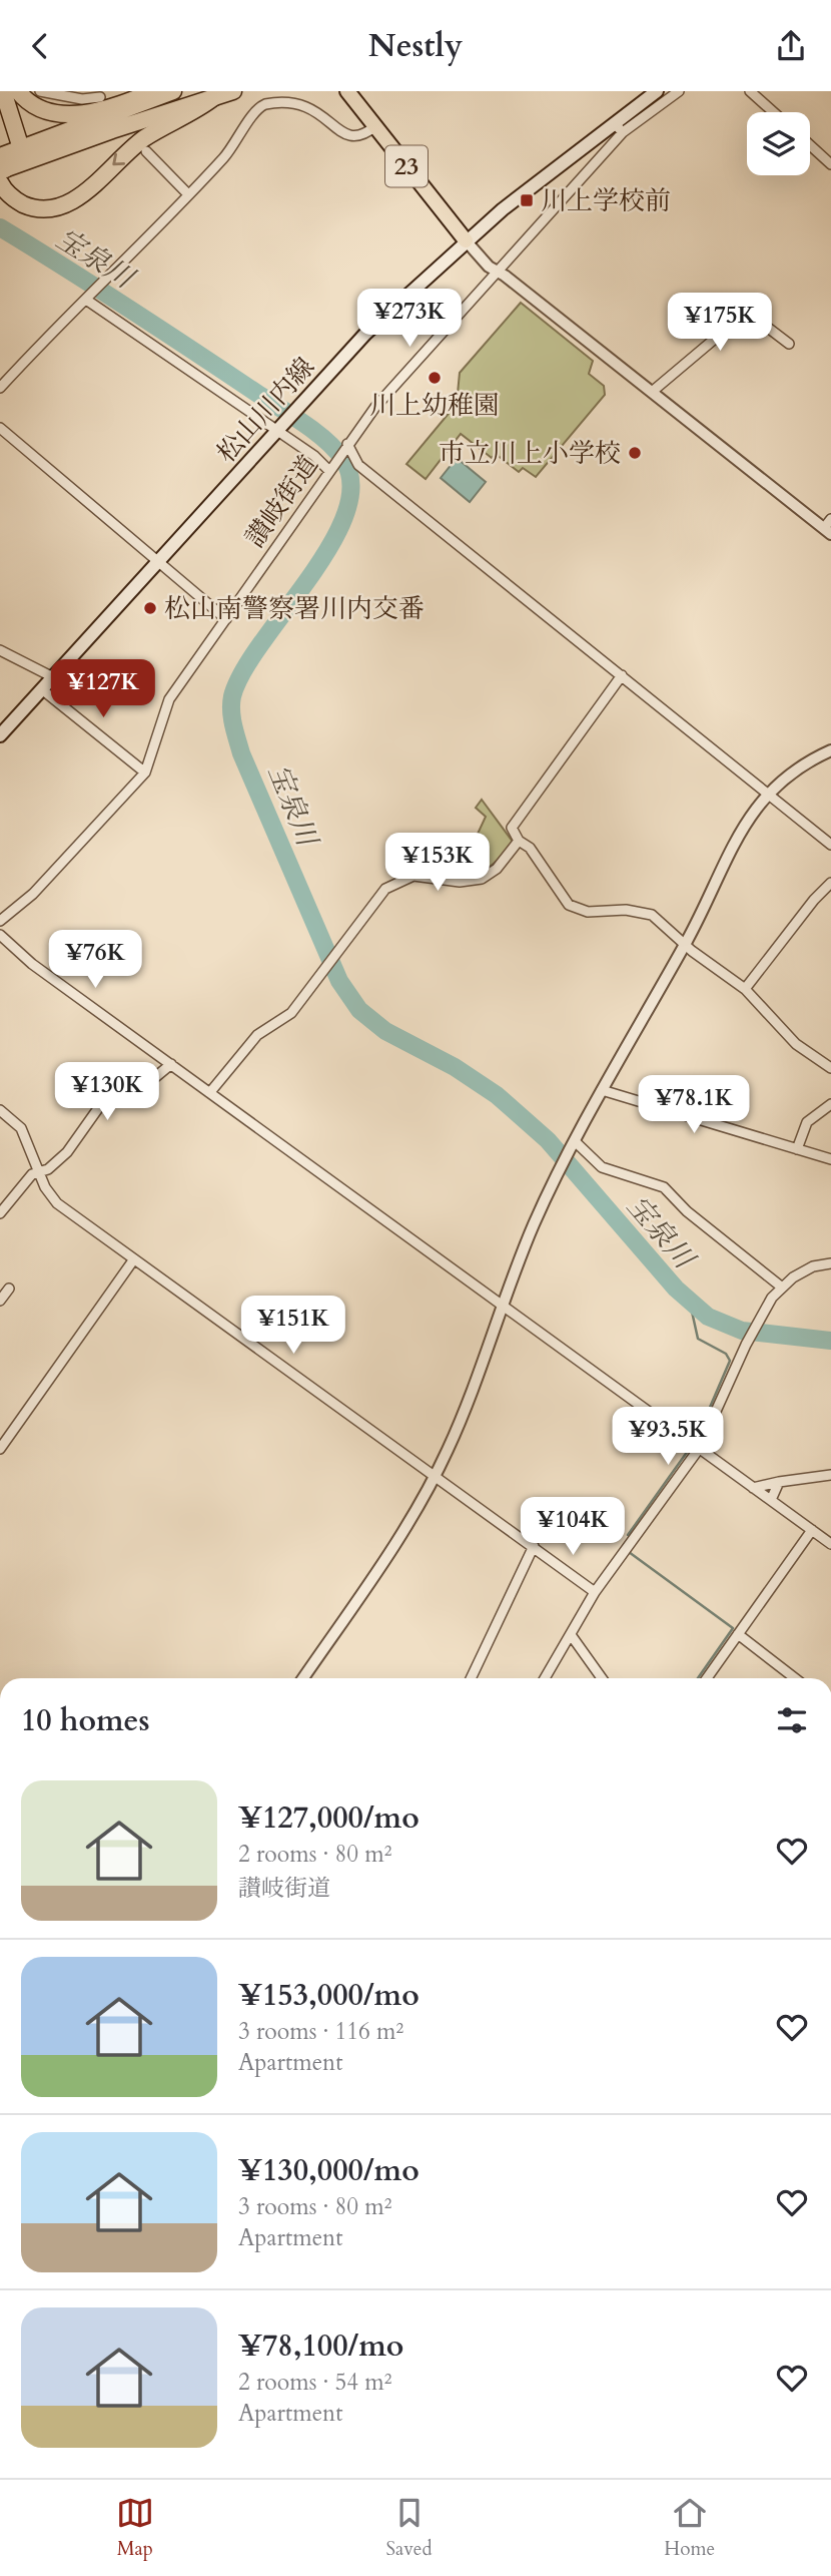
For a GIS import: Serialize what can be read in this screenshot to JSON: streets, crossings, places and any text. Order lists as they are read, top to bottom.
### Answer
{
  "streets": {
    "main road": ["23", "松山川内線"],
    "street": ["讃岐街道"]
  },
  "crossings": [
    ["23", "松山川内線"],
    ["松山川内線", "讃岐街道"]
  ],
  "water": ["宝泉川"],
  "places": {
    "transit": ["川上学校前"],
    "other": ["川上幼稚園", "市立川上小学校", "松山南警察署川内交番"]
  },
  "page": {
    "header": "Nestly",
    "price": [
      "¥273K",
      "¥175K",
      "¥127K",
      "¥153K",
      "¥76K",
      "¥130K",
      "¥78.1K",
      "¥151K",
      "¥93.5K",
      "¥104K"
    ],
    "heading": "10 homes",
    "list": [
      {
        "name": "¥127,000/mo",
        "note": "2 rooms · 80 m² · 讃岐街道"
      },
      {
        "name": "¥153,000/mo",
        "note": "3 rooms · 116 m² · Apartment"
      },
      {
        "name": "¥130,000/mo",
        "note": "3 rooms · 80 m² · Apartment"
      },
      {
        "name": "¥78,100/mo",
        "note": "2 rooms · 54 m² · Apartment"
      }
    ],
    "tabs": ["Map", "Saved", "Home"]
  }
}
